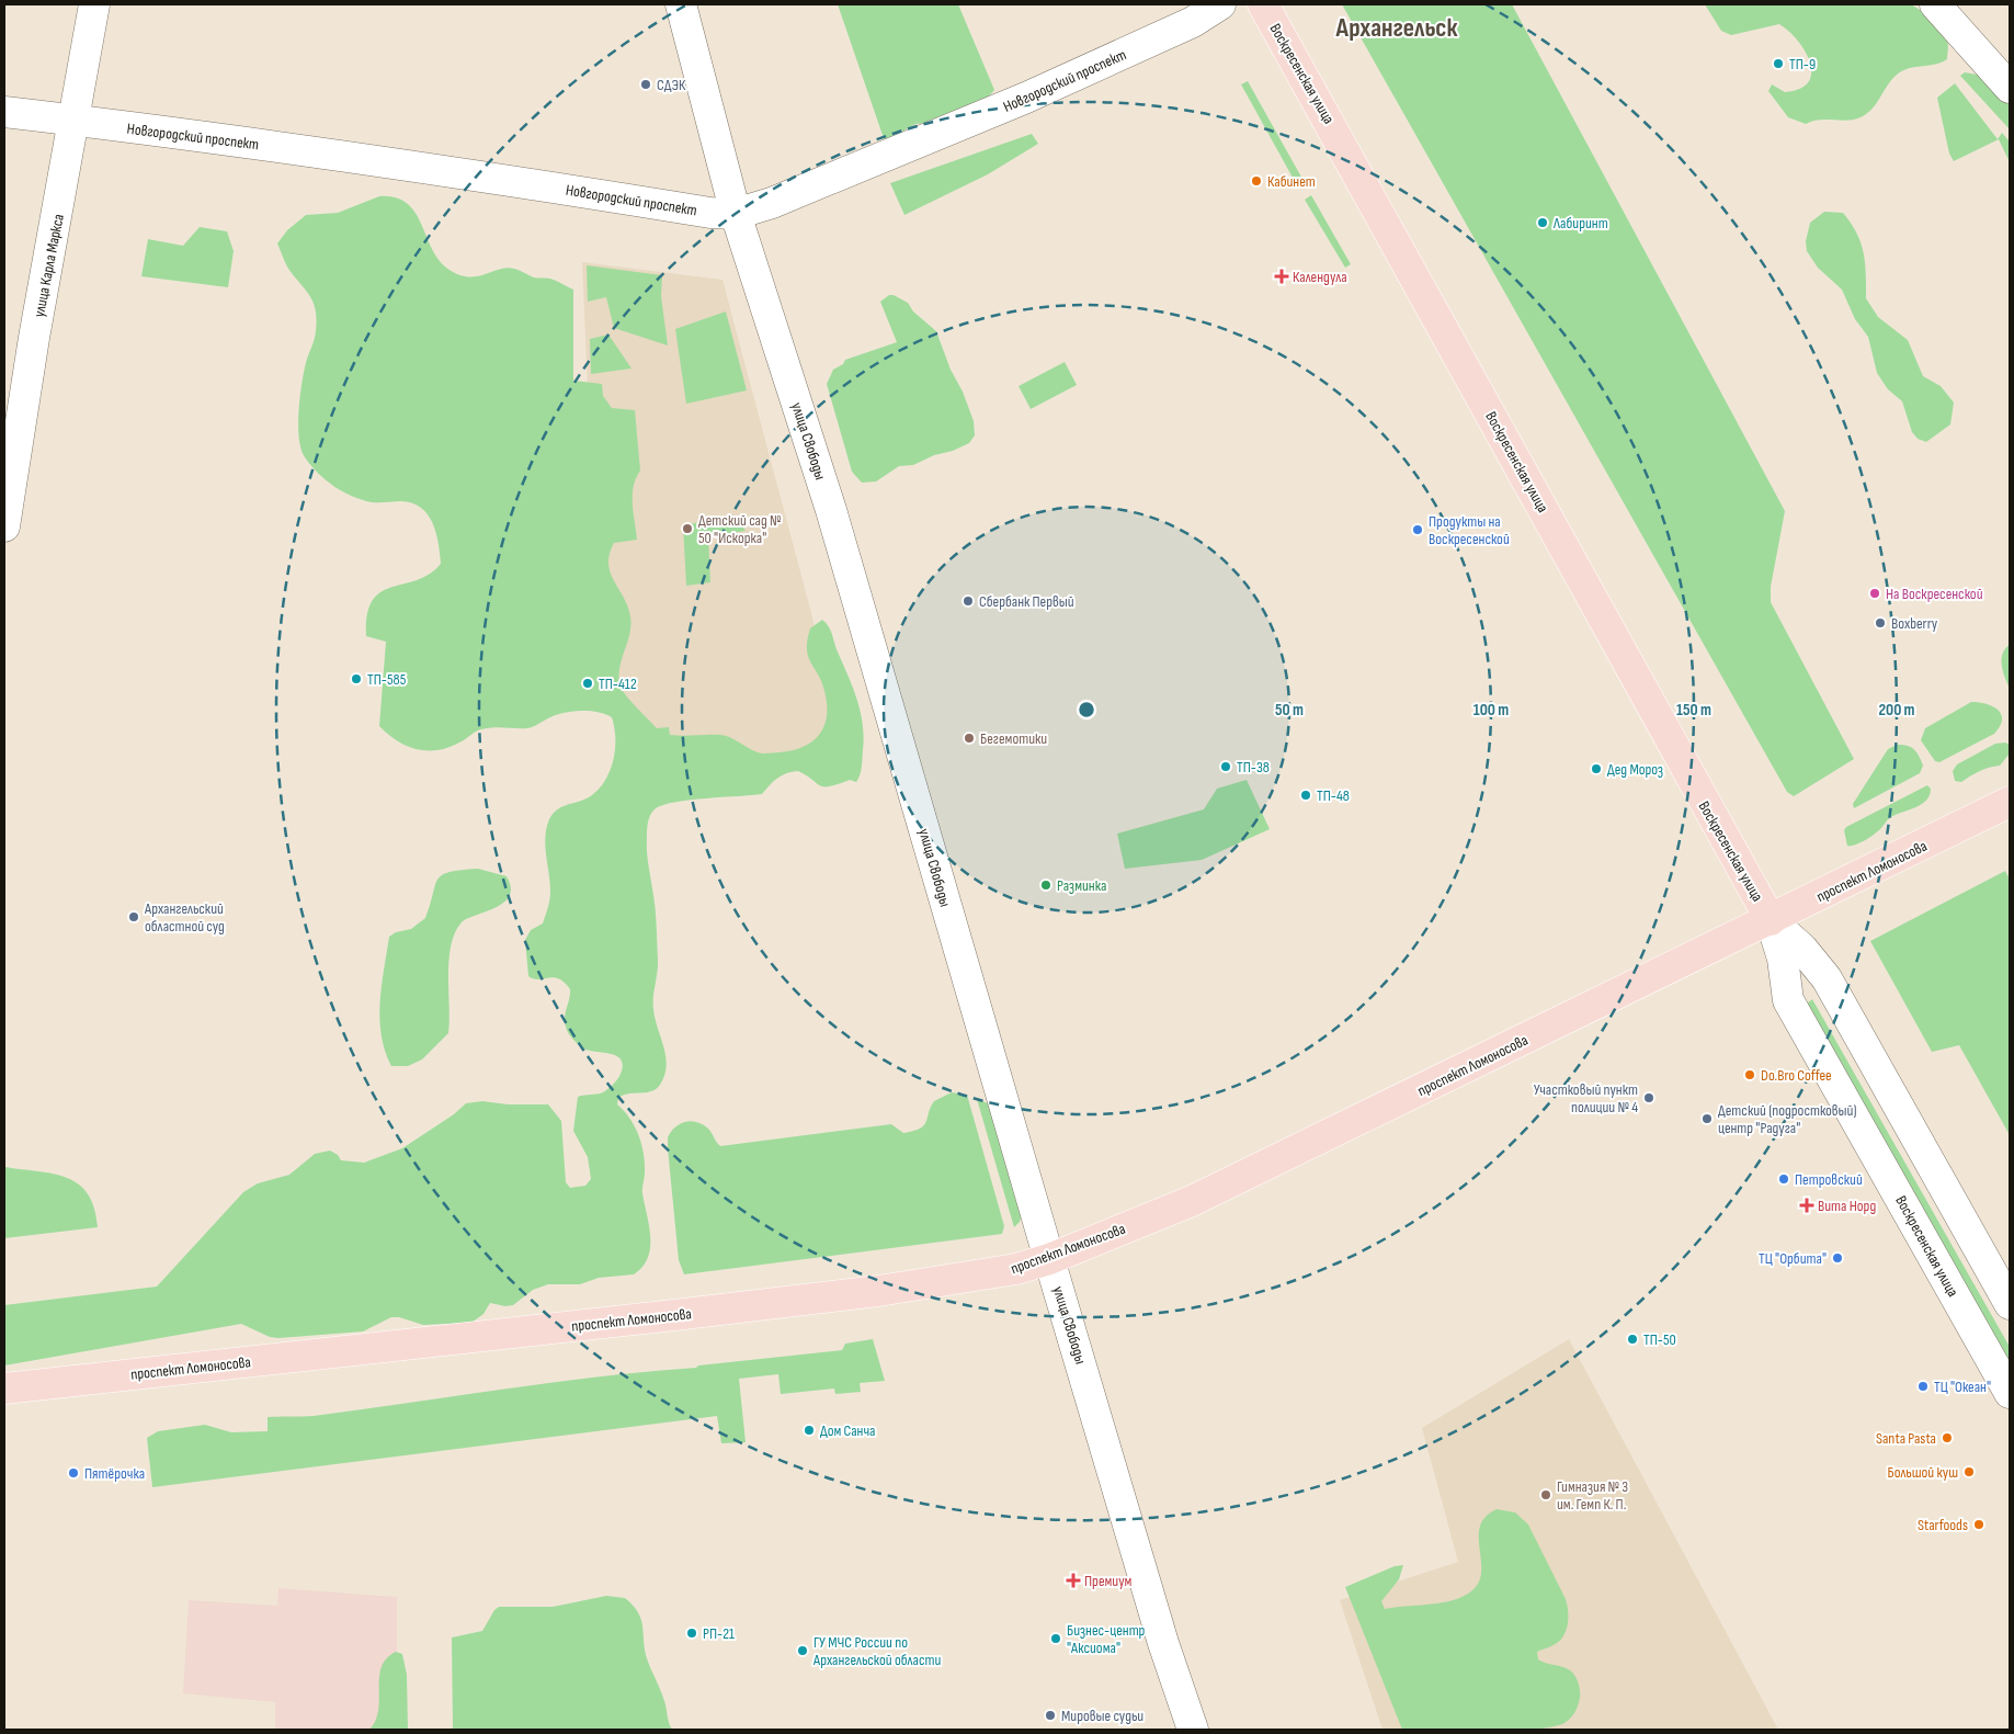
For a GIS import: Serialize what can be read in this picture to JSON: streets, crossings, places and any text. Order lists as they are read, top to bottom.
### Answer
{
  "streets": {
    "main road": ["Воскресенская улица", "проспект Ломоносова"],
    "street": ["Новгородский проспект", "улица Карла Маркса", "улица Свободы"]
  },
  "crossings": [
    ["Воскресенская улица", "проспект Ломоносова"],
    ["Новгородский проспект", "улица Карла Маркса"],
    ["Новгородский проспект", "улица Свободы"],
    ["улица Свободы", "проспект Ломоносова"]
  ],
  "districts": ["Архангельск"],
  "places": {
    "other": [
      "ТП-9",
      "СДЭК",
      "Кабинет",
      "Лабиринт",
      "Детский сад № 50 \"Искорка\"",
      "Продукты на Воскресенской",
      "На Воскресенской",
      "Сбербанк Первый",
      "Boxberry",
      "ТП-585",
      "ТП-412",
      "Бегемотики",
      "ТП-38",
      "Дед Мороз",
      "ТП-48",
      "Разминка",
      "Архангельский областной суд",
      "Do.Bro Coffee",
      "Участковый пункт полиции № 4",
      "Детский (подростковый) центр \"Радуга\"",
      "Петровский",
      "ТЦ \"Орбита\"",
      "ТП-50",
      "ТЦ \"Океан\"",
      "Дом Санча",
      "Santa Pasta",
      "Большой куш",
      "Пятёрочка",
      "Гимназия № 3 им. Гемп К. П.",
      "Starfoods",
      "РП-21",
      "Бизнес-центр \"Аксиома\"",
      "ГУ МЧС России по Архангельской области",
      "Мировые судьи"
    ],
    "health": ["Календула", "Вита Норд", "Премиум"]
  },
  "rings": [
    "50 m",
    "100 m",
    "150 m",
    "200 m"
  ]
}
